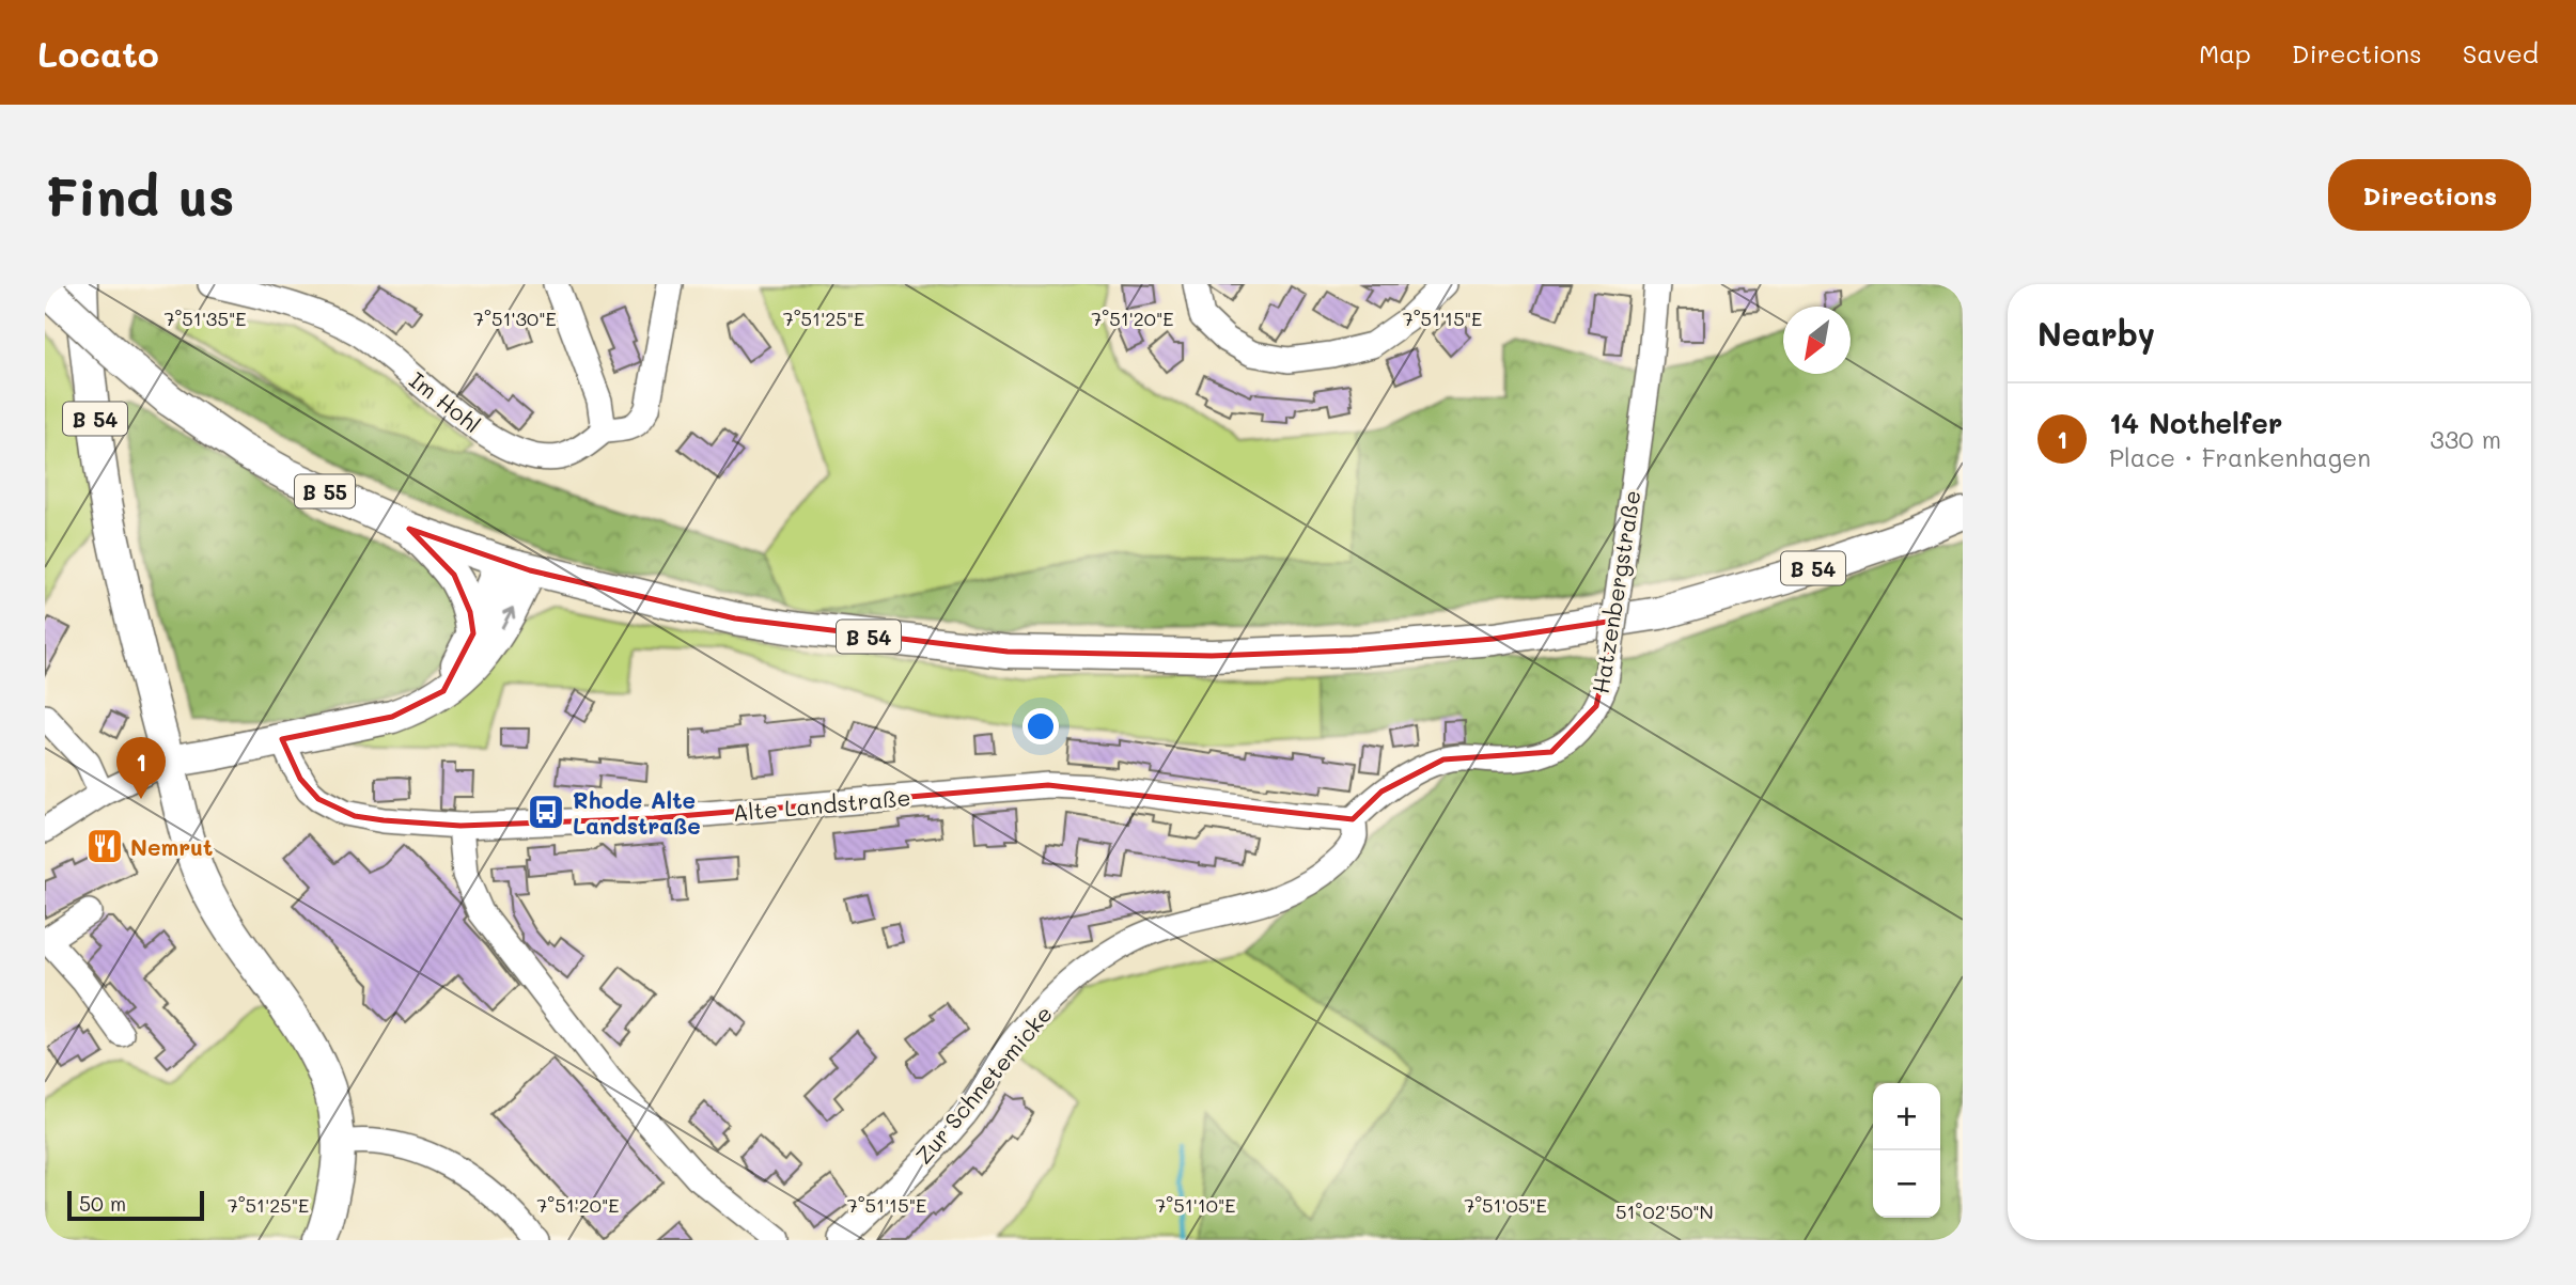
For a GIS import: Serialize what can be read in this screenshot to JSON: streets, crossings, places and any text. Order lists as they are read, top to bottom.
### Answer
{
  "streets": {
    "main road": ["B 54", "B 55"],
    "street": [
      "Im Hohl",
      "Hatzenbergstraße",
      "Alte Landstraße",
      "Zur Schnetemicke"
    ]
  },
  "crossings": [
    ["B 54", "B 55"],
    ["Hatzenbergstraße", "Alte Landstraße"],
    ["Hatzenbergstraße", "Zur Schnetemicke"],
    ["Alte Landstraße", "Zur Schnetemicke"]
  ],
  "places": {
    "bus stop": ["Rhode Alte Landstraße"],
    "restaurant": ["Nemrut"]
  },
  "scale_bar": "50 m",
  "north": "bottom left",
  "page": {
    "header": "Locato",
    "nav": ["Map", "Directions", "Saved"],
    "buttons": "Directions",
    "title": "Find us",
    "heading": "Nearby",
    "list": [
      {
        "mark": "1",
        "name": "14 Nothelfer",
        "note": "Place · Frankenhagen",
        "value": "330 m"
      }
    ],
    "pins": "1",
    "map_buttons": ["+", "−"],
    "scale": "50 m"
  },
  "coordinates": [
    "7°51'30\"E",
    "7°51'20\"E",
    "7°51'35\"E",
    "7°51'25\"E",
    "7°51'15\"E",
    "7°51'10\"E",
    "7°51'05\"E",
    "51°02'50\"N"
  ]
}
